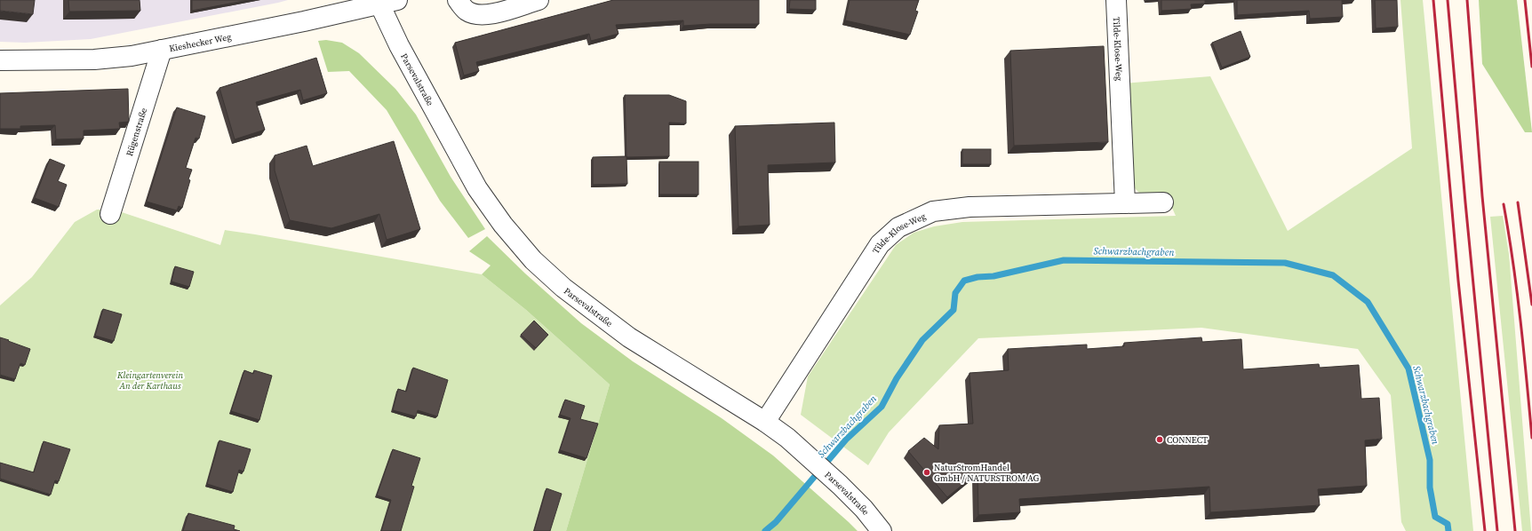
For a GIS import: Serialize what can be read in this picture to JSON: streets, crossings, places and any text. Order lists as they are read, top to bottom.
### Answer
{
  "streets": {
    "street": [
      "Kieshecker Weg",
      "Tilde-Klose-Weg",
      "Parsevalstraße",
      "Rügenstraße"
    ]
  },
  "crossings": [
    ["Kieshecker Weg", "Parsevalstraße"],
    ["Kieshecker Weg", "Rügenstraße"],
    ["Tilde-Klose-Weg", "Parsevalstraße"]
  ],
  "water": ["Schwarzbachgraben"],
  "parks": ["Kleingartenverein An der Karthaus"],
  "places": ["CONNECT", "NaturStromHandel GmbH / NATURSTROM AG"]
}
